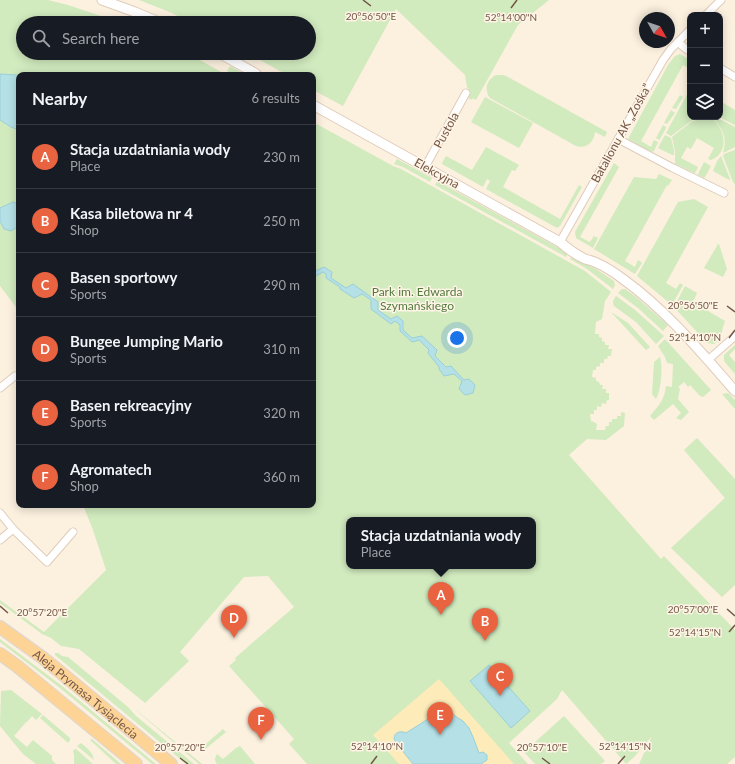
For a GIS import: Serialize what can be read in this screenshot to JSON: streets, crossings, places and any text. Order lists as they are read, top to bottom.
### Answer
{
  "streets": {
    "main road": ["Aleja Prymasa Tysiąclecia"],
    "street": ["Pustola", "Batalionu AK „Zośka”", "Elekcyjna"]
  },
  "crossings": [
    ["Pustola", "Elekcyjna"],
    ["Batalionu AK „Zośka”", "Elekcyjna"]
  ],
  "parks": ["Park im. Edwarda Szymańskiego"],
  "north": "bottom right",
  "page": {
    "map_buttons": ["+", "−"],
    "search": "Search here",
    "heading": ["Nearby", "6 results"],
    "list": [
      {
        "mark": "A",
        "name": "Stacja uzdatniania wody",
        "note": "Place",
        "value": "230 m"
      },
      {
        "mark": "B",
        "name": "Kasa biletowa nr 4",
        "note": "Shop",
        "value": "250 m"
      },
      {
        "mark": "C",
        "name": "Basen sportowy",
        "note": "Sports",
        "value": "290 m"
      },
      {
        "mark": "D",
        "name": "Bungee Jumping Mario",
        "note": "Sports",
        "value": "310 m"
      },
      {
        "mark": "E",
        "name": "Basen rekreacyjny",
        "note": "Sports",
        "value": "320 m"
      },
      {
        "mark": "F",
        "name": "Agromatech",
        "note": "Shop",
        "value": "360 m"
      }
    ],
    "popup": ["Stacja uzdatniania wody", "Place"],
    "pins": [
      "A",
      "D",
      "B",
      "C",
      "E",
      "F"
    ]
  },
  "coordinates": [
    "20°56'50\"E",
    "52°14'00\"N",
    "52°14'10\"N",
    "20°57'00\"E",
    "20°57'20\"E",
    "52°14'15\"N",
    "20°57'10\"E"
  ]
}
